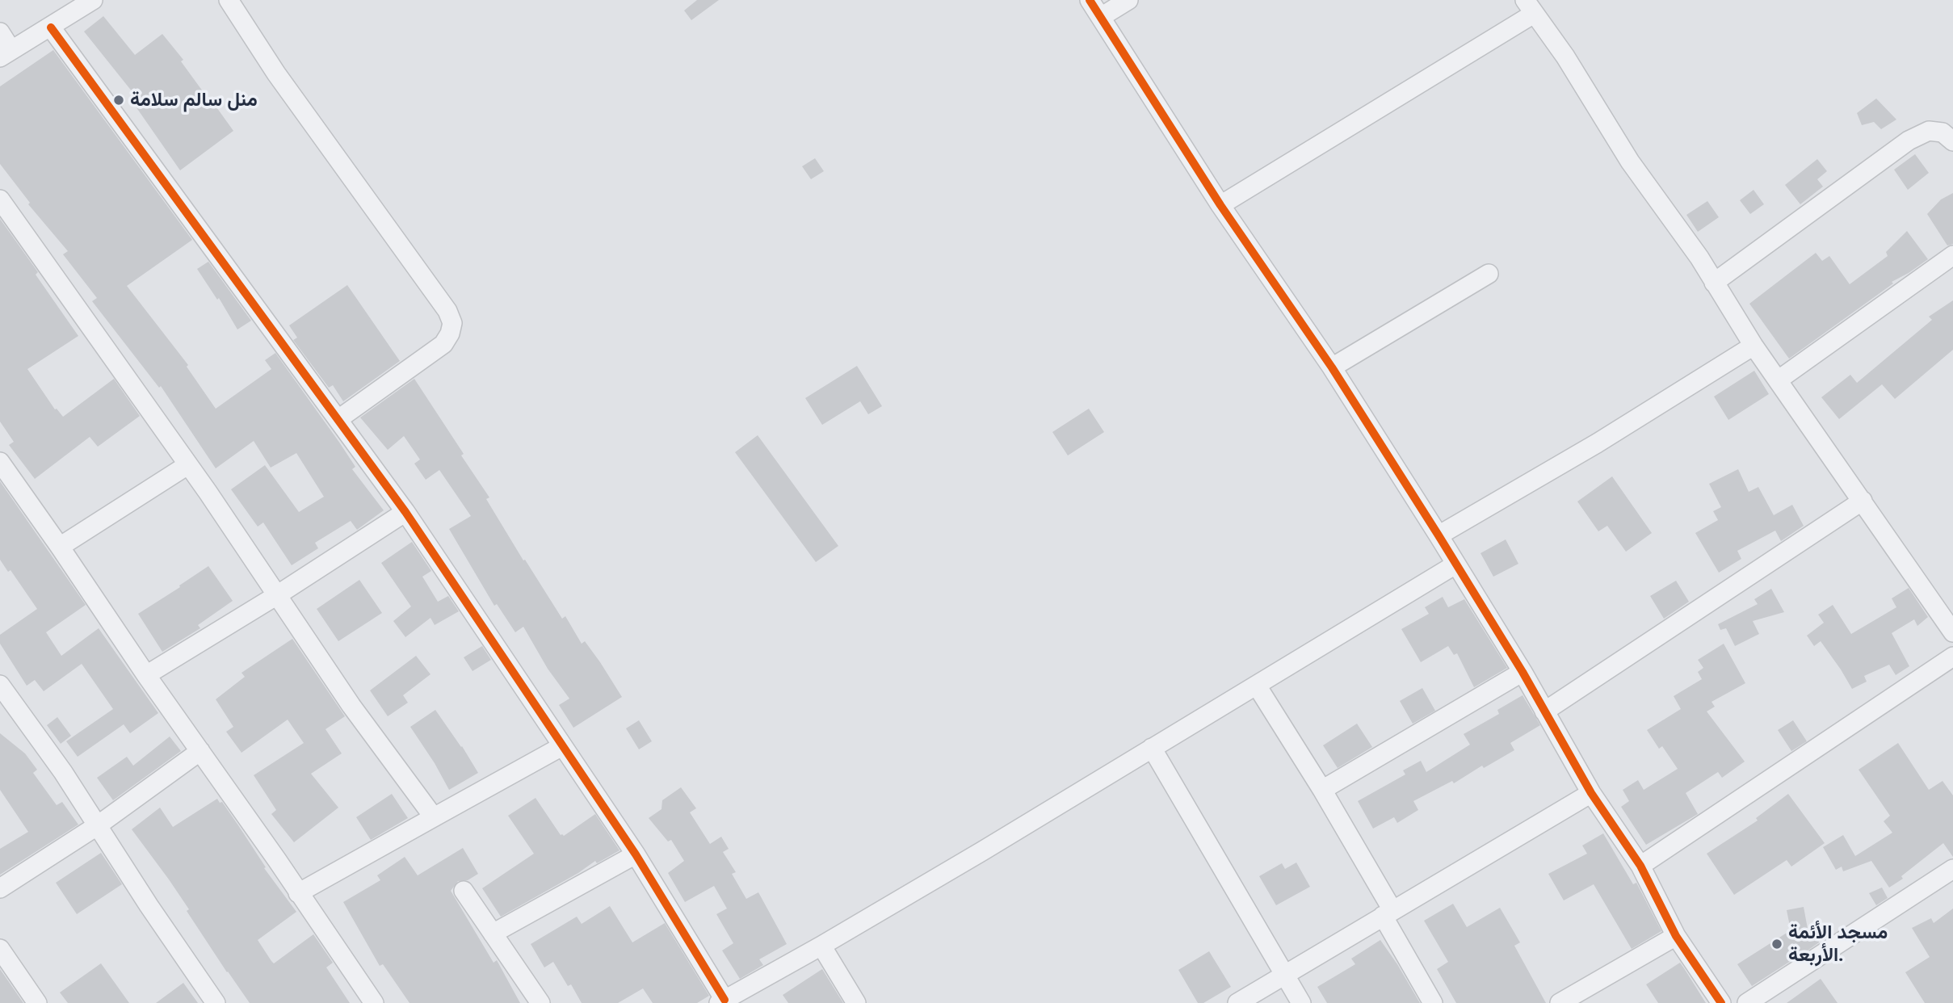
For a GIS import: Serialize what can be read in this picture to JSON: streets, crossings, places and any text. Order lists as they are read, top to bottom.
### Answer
{
  "places": ["منل سالم سلامة", "مسجد الأئمة الأربعة."]
}
